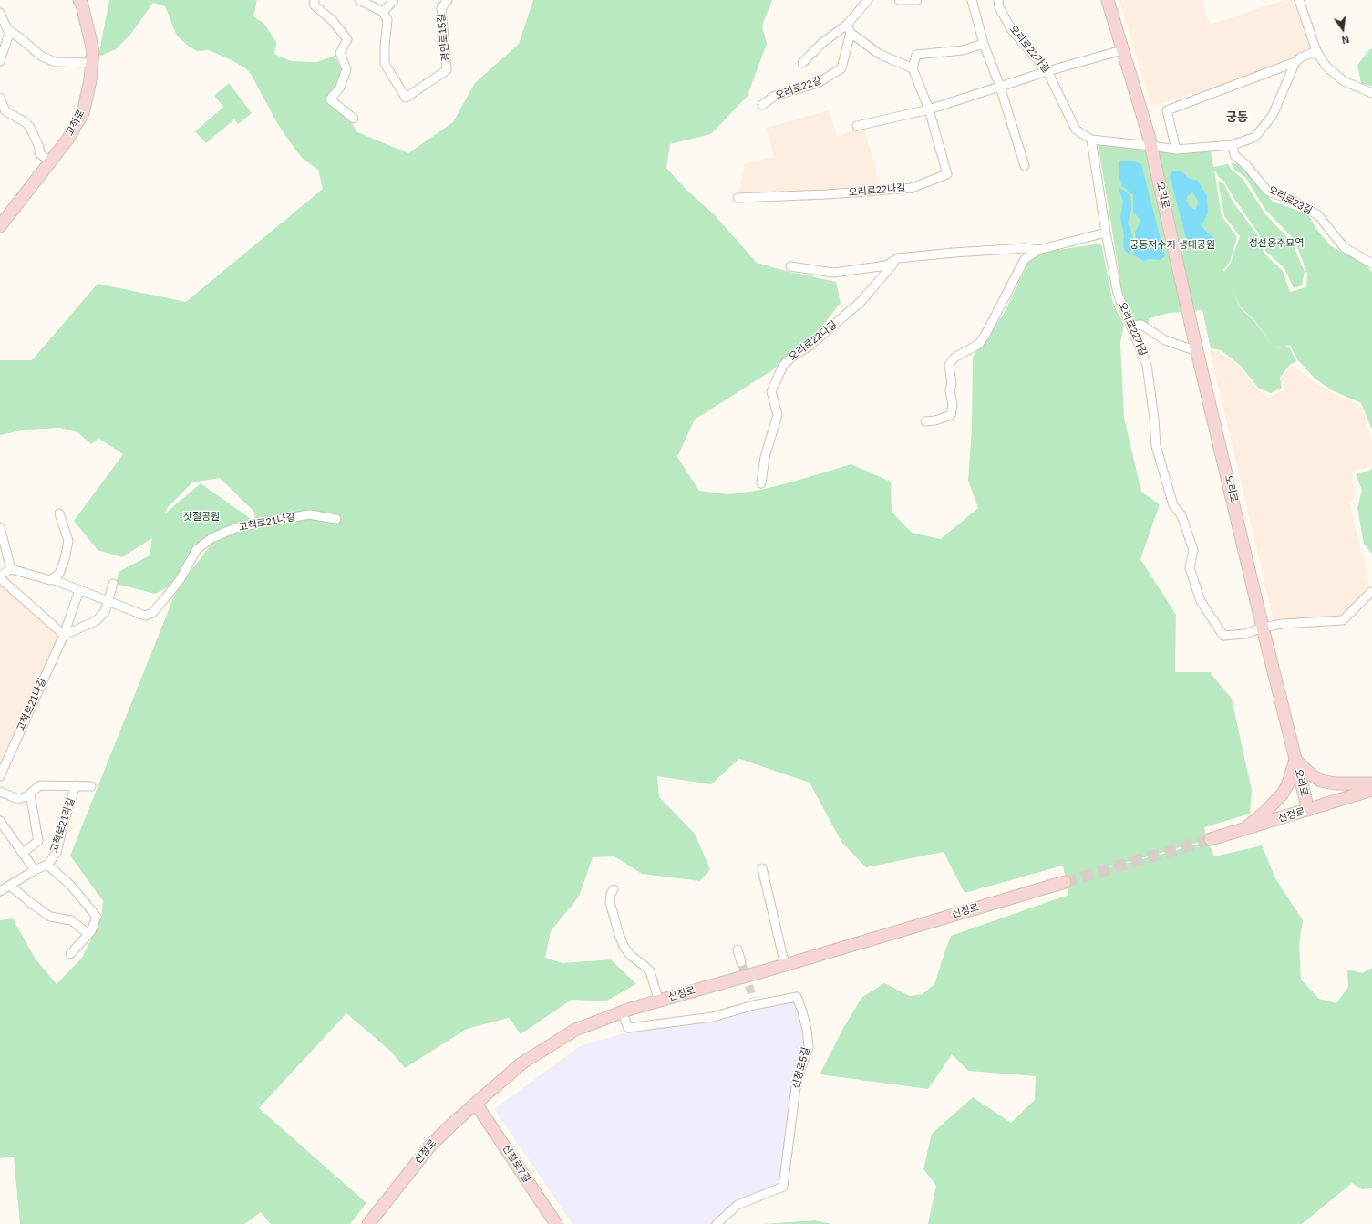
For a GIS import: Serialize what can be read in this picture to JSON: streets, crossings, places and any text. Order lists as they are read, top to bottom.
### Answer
{
  "streets": {
    "main road": [
      "고척로",
      "오리로",
      "신정로",
      "신정로7길"
    ],
    "street": [
      "경인로15길",
      "오리로22가길",
      "오리로22길",
      "오리로22나길",
      "오리로23길",
      "오리로22다길",
      "고척로21나길",
      "고척로21라길",
      "신정로5길"
    ]
  },
  "crossings": [
    ["오리로22가길", "오리로"],
    ["오리로", "신정로"],
    ["신정로", "신정로5길"],
    ["신정로", "신정로7길"]
  ],
  "districts": ["궁동"],
  "parks": ["정선옹주묘역", "궁동저수지 생태공원", "잣절공원"],
  "north": "bottom"
}
